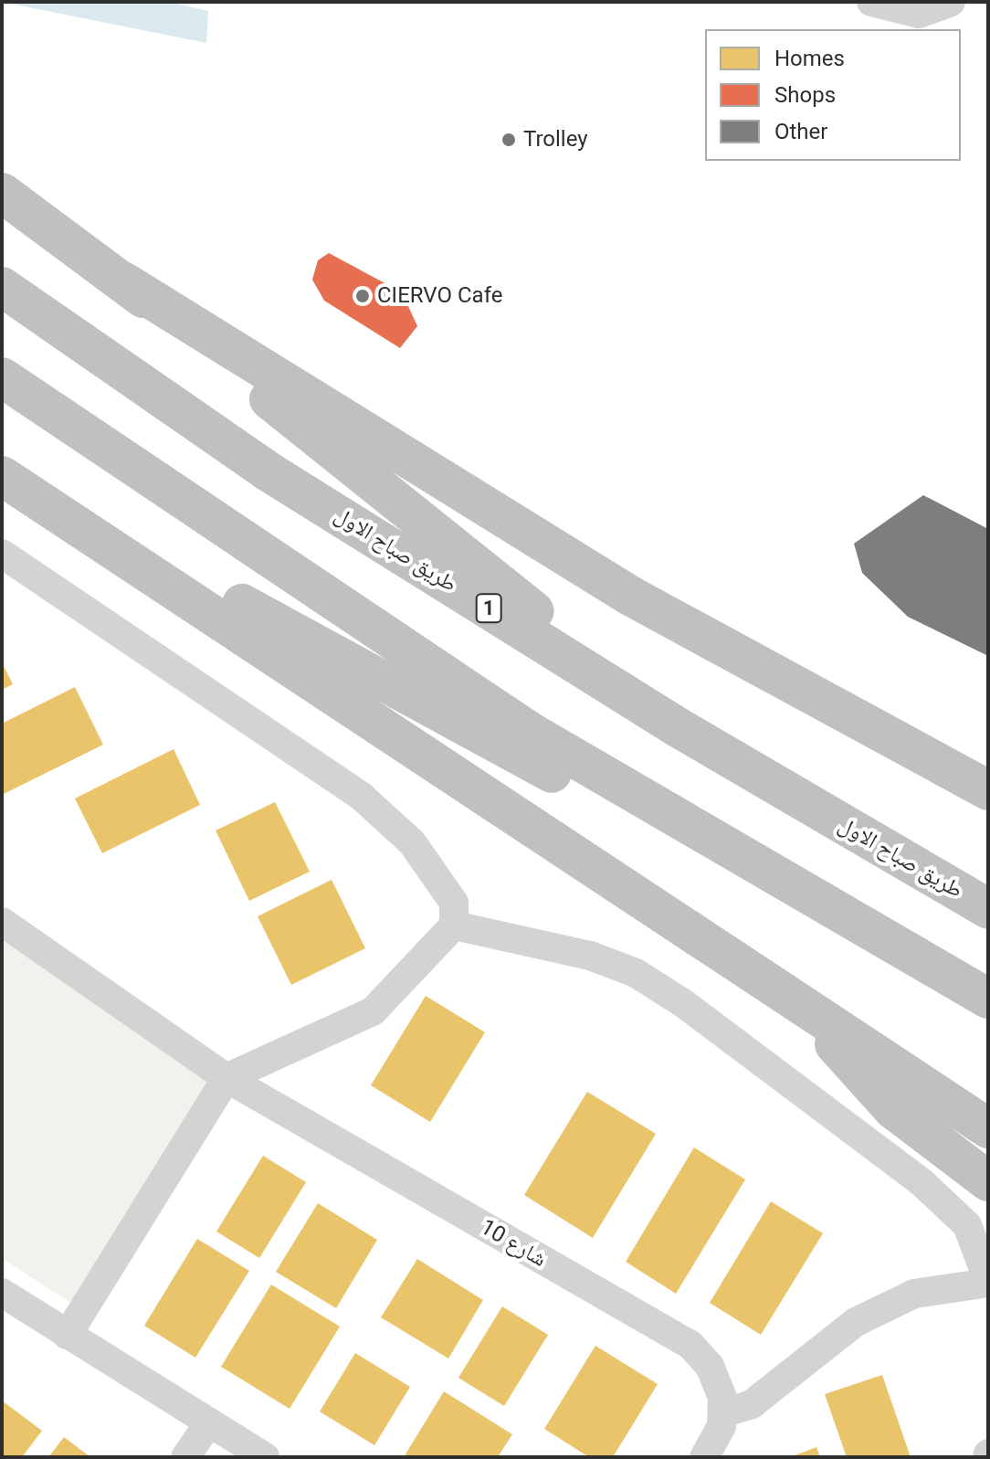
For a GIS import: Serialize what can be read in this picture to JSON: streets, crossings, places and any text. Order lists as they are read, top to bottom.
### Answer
{
  "streets": {
    "highway": ["طريق صباح الاول", "1"],
    "street": ["شارع 10"]
  },
  "places": ["Trolley", "CIERVO Cafe"],
  "legend": ["Homes", "Shops", "Other"]
}
